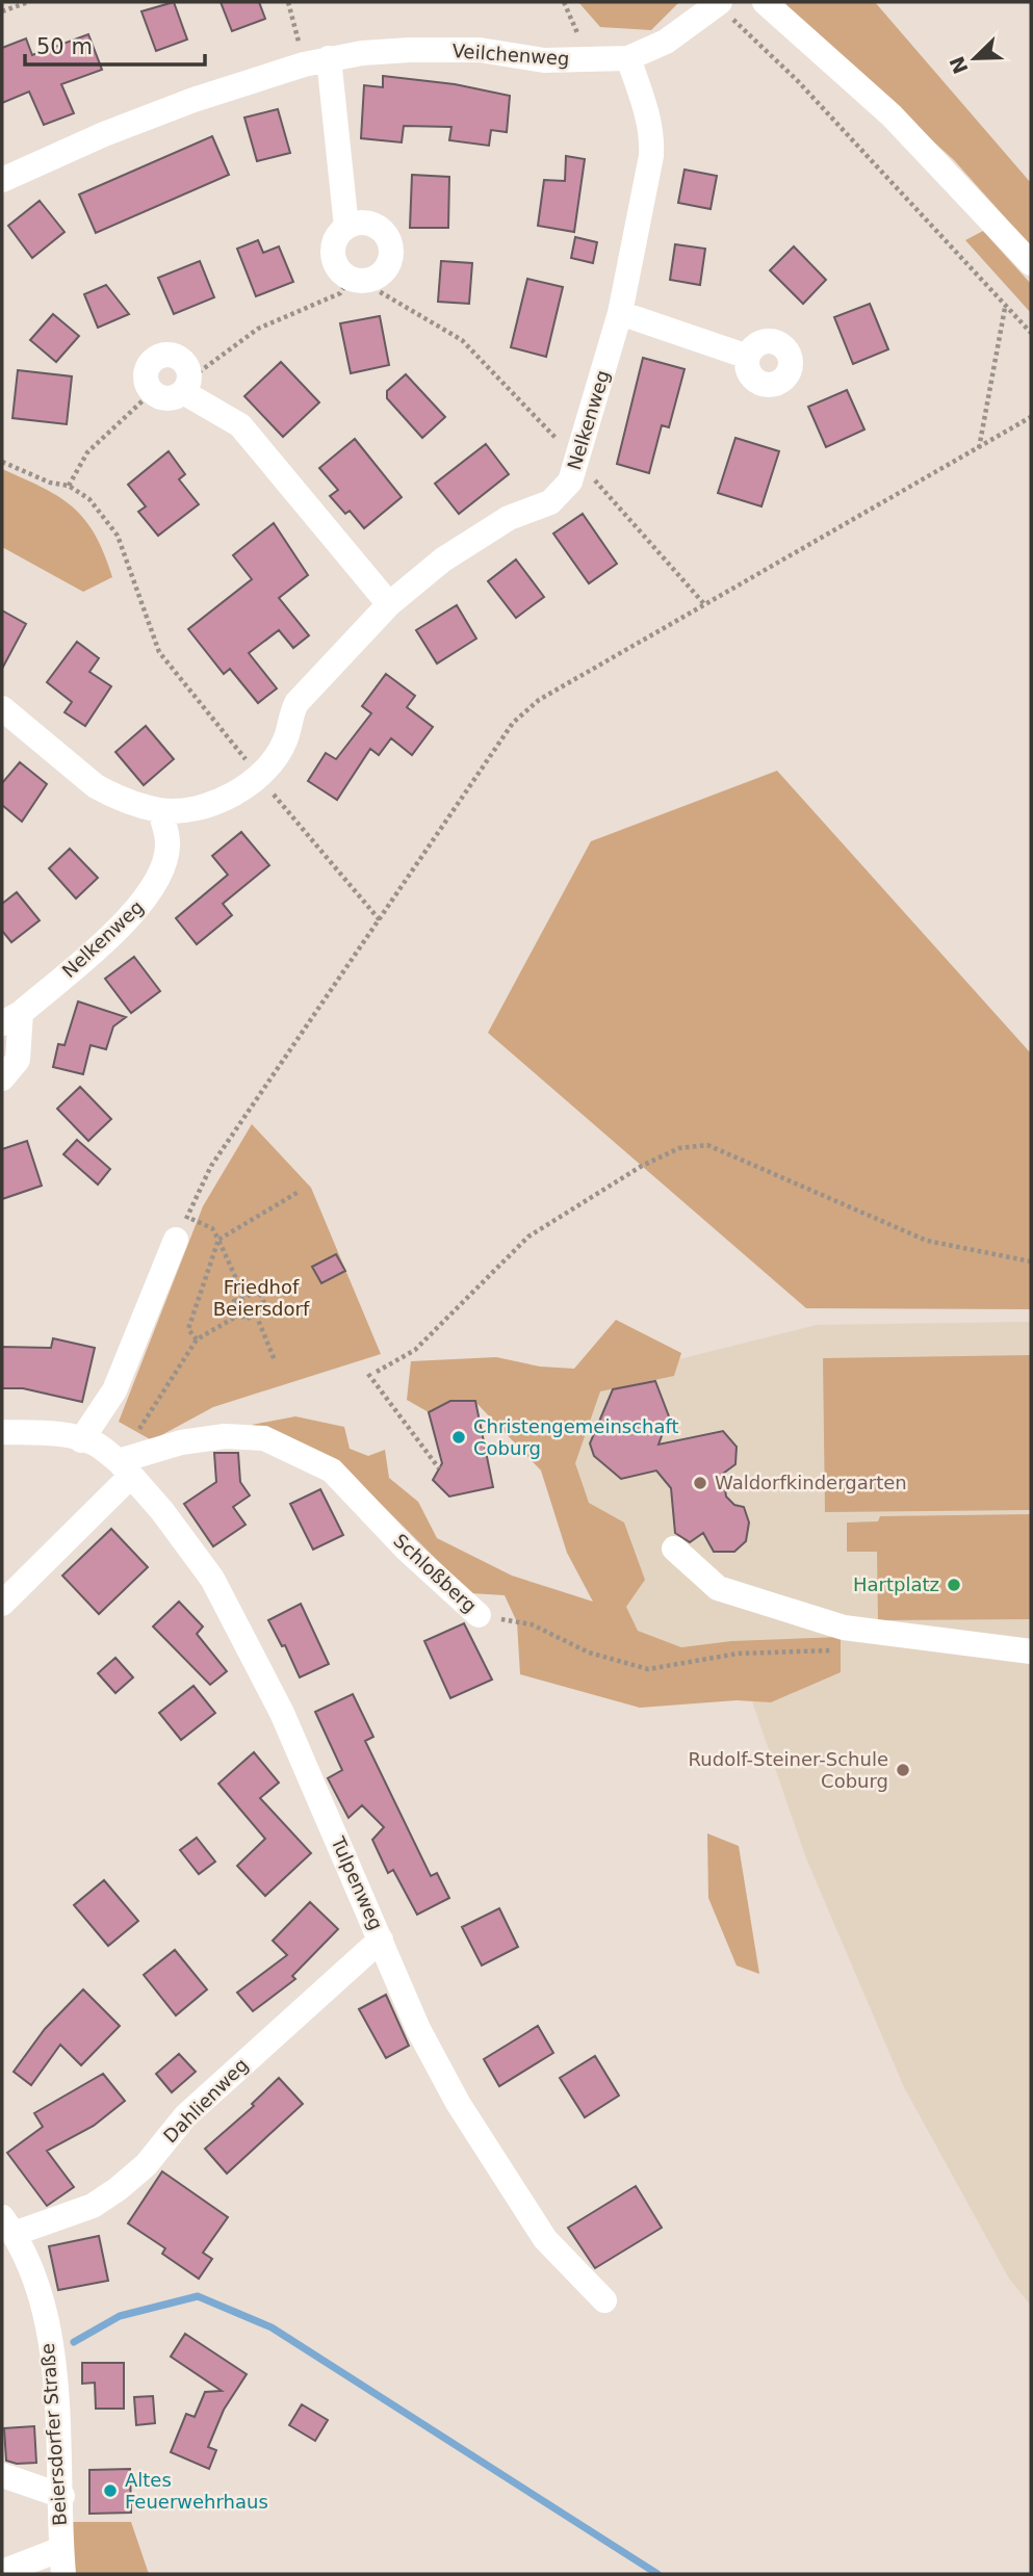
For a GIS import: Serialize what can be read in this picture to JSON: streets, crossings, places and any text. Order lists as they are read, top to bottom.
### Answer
{
  "streets": {
    "street": [
      "Veilchenweg",
      "Nelkenweg",
      "Schloßberg",
      "Tulpenweg",
      "Dahlienweg",
      "Beiersdorfer Straße"
    ]
  },
  "crossings": [
    ["Veilchenweg", "Nelkenweg"],
    ["Schloßberg", "Tulpenweg"],
    ["Tulpenweg", "Dahlienweg"],
    ["Dahlienweg", "Beiersdorfer Straße"]
  ],
  "parks": ["Friedhof Beiersdorf"],
  "places": [
    "Christengemeinschaft Coburg",
    "Waldorfkindergarten",
    "Hartplatz",
    "Rudolf-Steiner-Schule Coburg",
    "Altes Feuerwehrhaus"
  ],
  "scale_bar": "50 m",
  "north": "bottom left"
}
